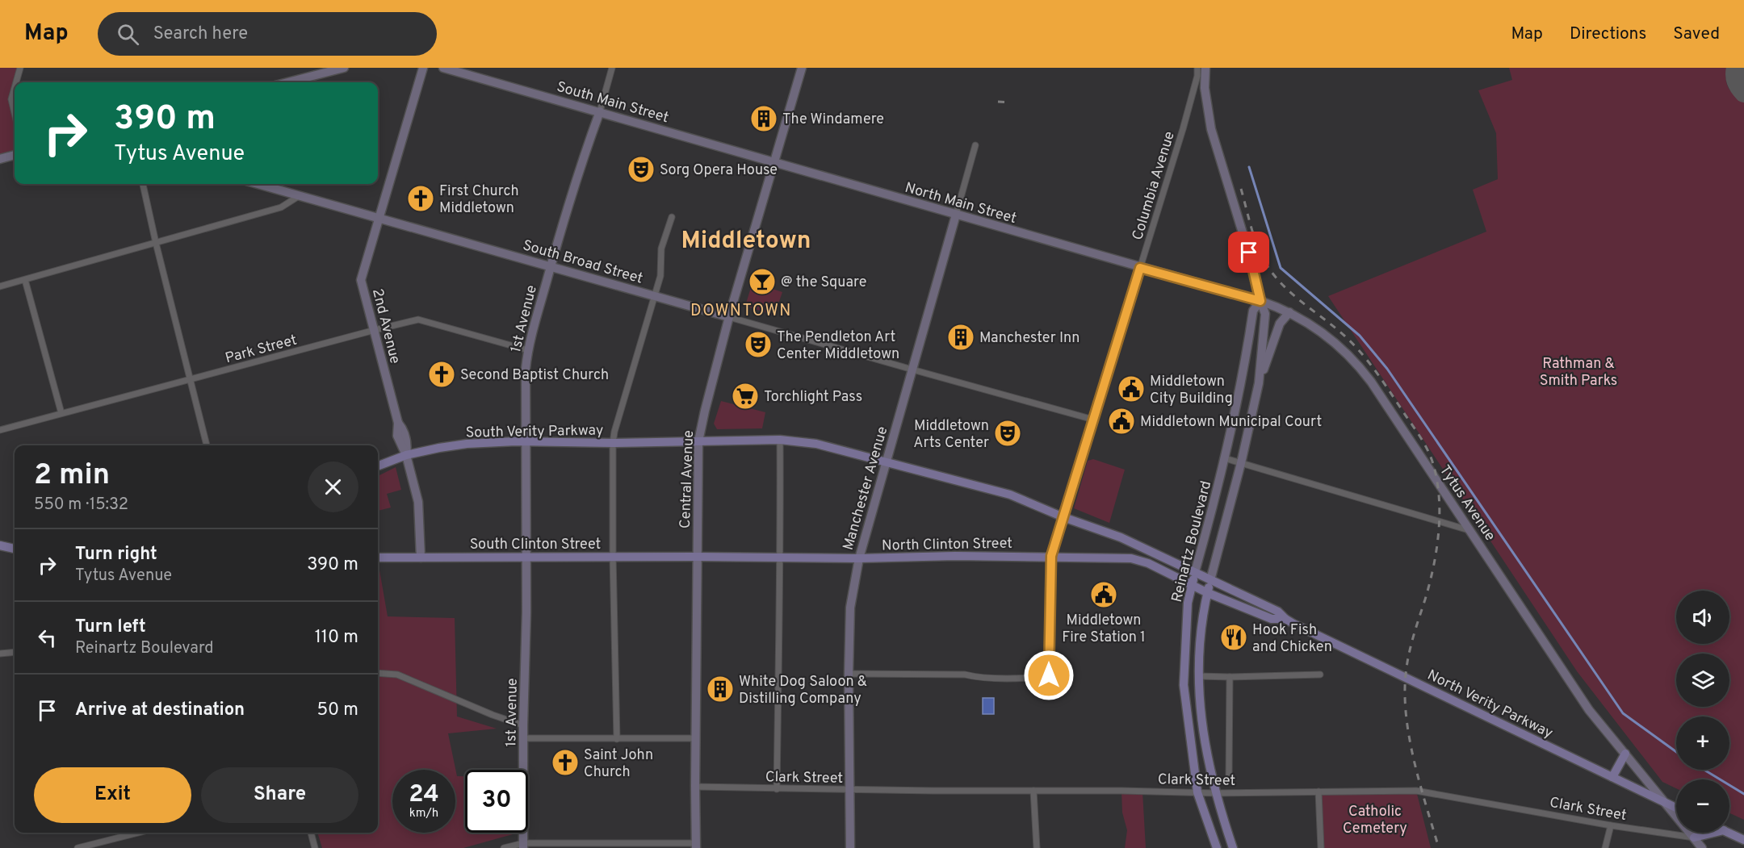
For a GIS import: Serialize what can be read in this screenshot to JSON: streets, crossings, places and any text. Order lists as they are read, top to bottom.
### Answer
{
  "streets": {
    "main road": [
      "South Verity Parkway",
      "Reinartz Boulevard",
      "South Clinton Street",
      "North Clinton Street",
      "North Verity Parkway"
    ],
    "street": [
      "South Main Street",
      "Columbia Avenue",
      "North Main Street",
      "South Broad Street",
      "1st Avenue",
      "2nd Avenue",
      "Park Street",
      "Central Avenue",
      "Manchester Avenue",
      "Tytus Avenue",
      "Clark Street"
    ]
  },
  "crossings": [
    ["South Main Street", "North Main Street"],
    ["South Main Street", "1st Avenue"],
    ["South Main Street", "Central Avenue"],
    ["Columbia Avenue", "North Main Street"],
    ["Columbia Avenue", "South Broad Street"],
    ["Columbia Avenue", "Manchester Avenue"],
    ["Columbia Avenue", "Tytus Avenue"],
    ["Columbia Avenue", "North Clinton Street"],
    ["Columbia Avenue", "North Verity Parkway"],
    ["North Main Street", "Central Avenue"],
    ["North Main Street", "Manchester Avenue"],
    ["North Main Street", "Tytus Avenue"],
    ["South Broad Street", "1st Avenue"],
    ["South Broad Street", "2nd Avenue"],
    ["South Broad Street", "Central Avenue"],
    ["South Broad Street", "Manchester Avenue"],
    ["1st Avenue", "Park Street"],
    ["1st Avenue", "South Verity Parkway"],
    ["1st Avenue", "South Clinton Street"],
    ["2nd Avenue", "Park Street"],
    ["2nd Avenue", "South Verity Parkway"],
    ["2nd Avenue", "South Clinton Street"],
    ["South Verity Parkway", "Central Avenue"],
    ["South Verity Parkway", "Manchester Avenue"],
    ["South Verity Parkway", "North Verity Parkway"],
    ["Central Avenue", "South Clinton Street"],
    ["Central Avenue", "North Clinton Street"],
    ["Central Avenue", "Clark Street"],
    ["Manchester Avenue", "North Clinton Street"],
    ["Manchester Avenue", "North Verity Parkway"],
    ["Manchester Avenue", "Clark Street"],
    ["Tytus Avenue", "Reinartz Boulevard"],
    ["Tytus Avenue", "North Verity Parkway"],
    ["Tytus Avenue", "Clark Street"],
    ["Reinartz Boulevard", "North Clinton Street"],
    ["Reinartz Boulevard", "North Verity Parkway"],
    ["Reinartz Boulevard", "Clark Street"],
    ["South Clinton Street", "North Clinton Street"],
    ["North Clinton Street", "North Verity Parkway"]
  ],
  "districts": ["Middletown", "DOWNTOWN"],
  "parks": ["Rathman & Smith Parks", "Catholic Cemetery"],
  "places": {
    "building": ["The Windamere", "Manchester Inn", "White Dog Saloon & Distilling Company"],
    "theatre": ["Sorg Opera House", "The Pendleton Art Center Middletown", "Middletown Arts Center"],
    "church": ["First Church Middletown", "Second Baptist Church", "Saint John Church"],
    "bar": ["@ the Square"],
    "public building": ["Middletown City Building", "Middletown Municipal Court", "Middletown Fire Station 1"],
    "supermarket": ["Torchlight Pass"],
    "restaurant": ["Hook Fish and Chicken"]
  },
  "page": {
    "header": "Map",
    "search": "Search here",
    "nav": ["Map", "Directions", "Saved"],
    "turn": ["390 m", "Tytus Avenue"],
    "heading": ["2 min", "550 m · 15:32"],
    "list": [
      {
        "name": "Turn right",
        "note": "Tytus Avenue",
        "value": "390 m"
      },
      {
        "name": "Turn left",
        "note": "Reinartz Boulevard",
        "value": "110 m"
      },
      {
        "name": "Arrive at destination",
        "value": "50 m"
      }
    ],
    "map_buttons": ["+", "−"],
    "buttons": ["Exit", "Share"],
    "speed": "24 km/h",
    "limit": "30"
  }
}
